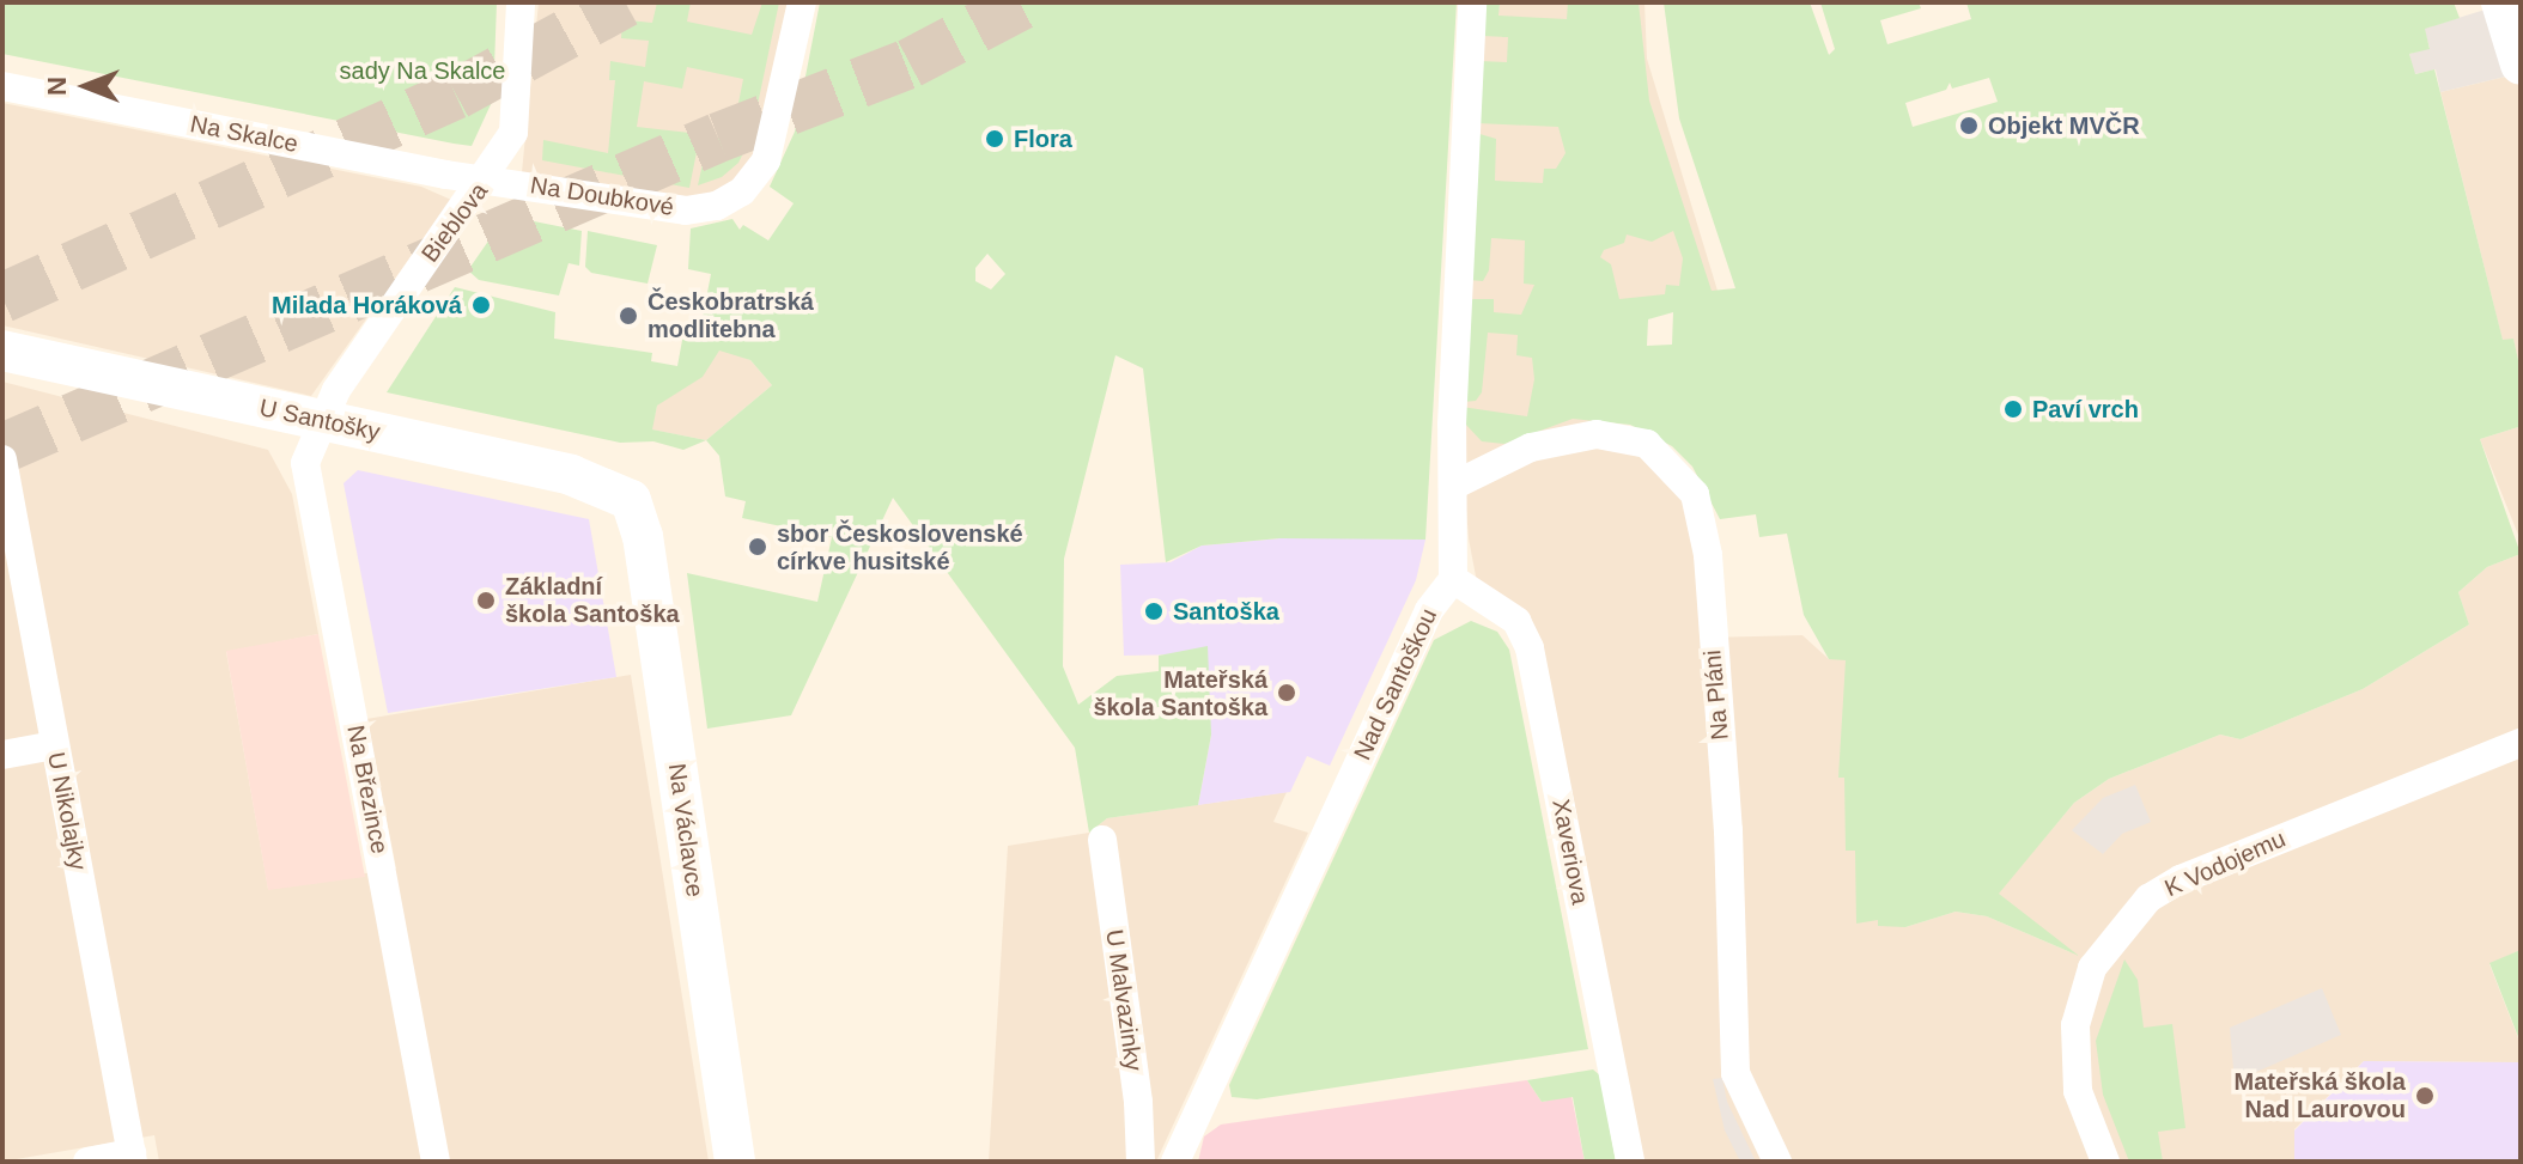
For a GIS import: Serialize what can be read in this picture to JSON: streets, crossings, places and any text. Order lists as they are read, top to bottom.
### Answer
{
  "streets": {
    "street": [
      "Na Skalce",
      "Na Doubkové",
      "Bieblova",
      "U Santošky",
      "Nad Santoškou",
      "Na Pláni",
      "Na Březince",
      "U Nikolajky",
      "Na Václavce",
      "Xaveriova",
      "K Vodojemu",
      "U Malvazinky"
    ]
  },
  "crossings": [
    ["Na Skalce", "Na Doubkové"],
    ["Na Skalce", "Bieblova"],
    ["Na Doubkové", "Bieblova"],
    ["Bieblova", "U Santošky"],
    ["Bieblova", "Na Březince"],
    ["U Santošky", "Na Březince"],
    ["U Santošky", "Na Václavce"],
    ["Nad Santoškou", "Xaveriova"]
  ],
  "parks": ["sady Na Skalce"],
  "places": [
    "Objekt MVČR",
    "Flora",
    "Milada Horáková",
    "Českobratrská modlitebna",
    "Paví vrch",
    "sbor Československé církve husitské",
    "Základní škola Santoška",
    "Santoška",
    "Mateřská škola Santoška",
    "Mateřská škola Nad Laurovou"
  ],
  "north": "left"
}
